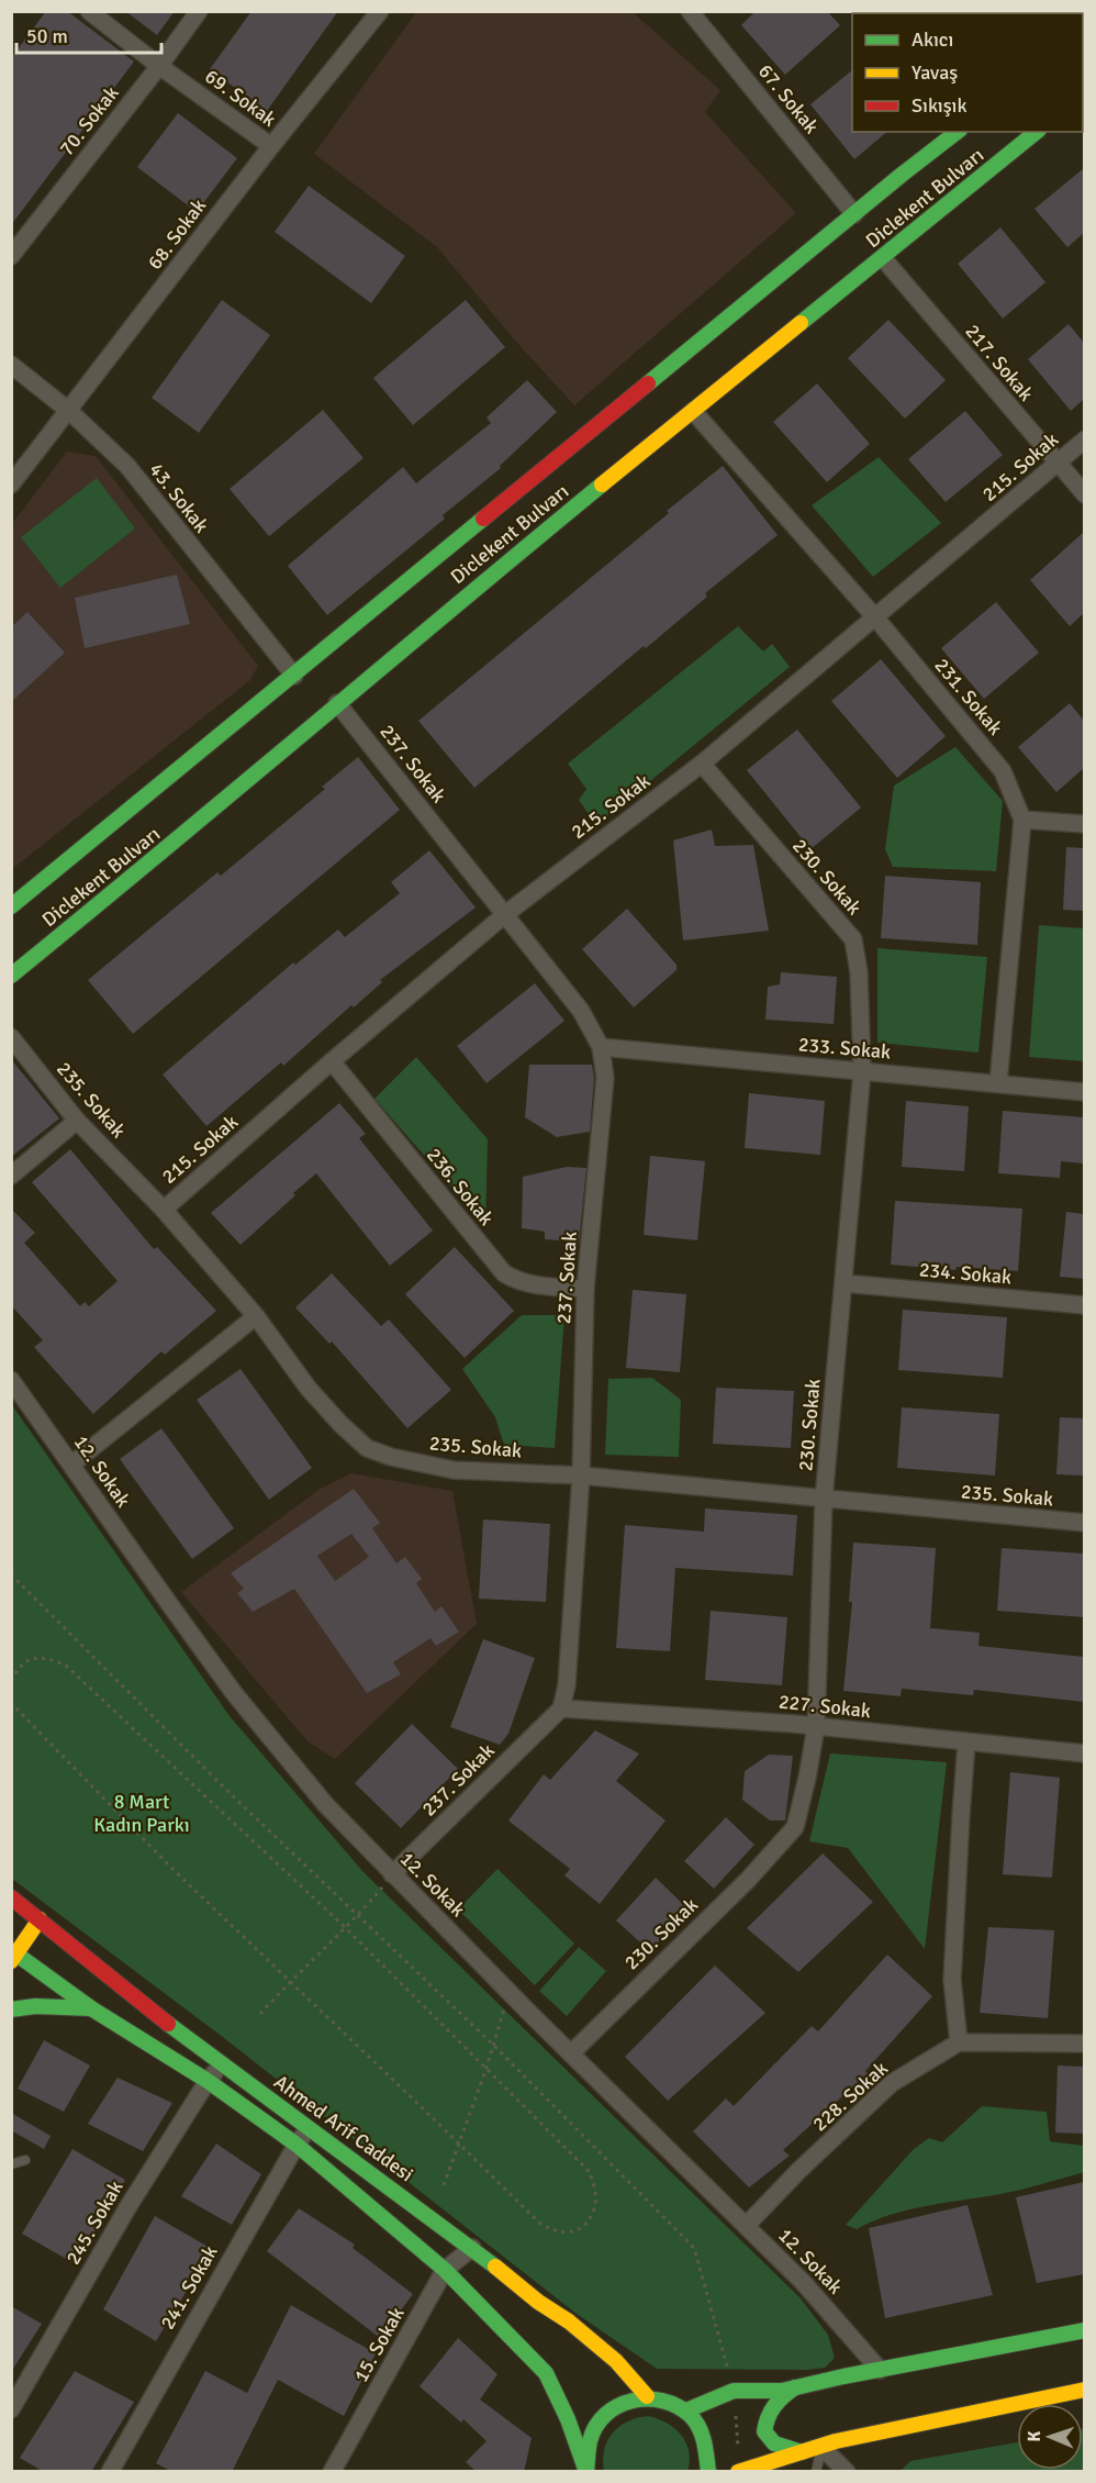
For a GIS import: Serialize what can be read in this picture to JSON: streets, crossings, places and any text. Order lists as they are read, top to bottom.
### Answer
{
  "streets": {
    "main road": ["Diclekent Bulvarı", "Ahmed Arif Caddesi"],
    "street": [
      "69. Sokak",
      "67. Sokak",
      "70. Sokak",
      "68. Sokak",
      "217. Sokak",
      "215. Sokak",
      "43. Sokak",
      "231. Sokak",
      "237. Sokak",
      "230. Sokak",
      "233. Sokak",
      "235. Sokak",
      "236. Sokak",
      "234. Sokak",
      "12. Sokak",
      "227. Sokak",
      "228. Sokak",
      "245. Sokak",
      "241. Sokak",
      "15. Sokak"
    ]
  },
  "crossings": [
    ["69. Sokak", "70. Sokak"],
    ["69. Sokak", "68. Sokak"],
    ["67. Sokak", "Diclekent Bulvarı"],
    ["Diclekent Bulvarı", "217. Sokak"],
    ["Diclekent Bulvarı", "43. Sokak"],
    ["Diclekent Bulvarı", "231. Sokak"],
    ["Diclekent Bulvarı", "237. Sokak"],
    ["68. Sokak", "43. Sokak"],
    ["217. Sokak", "215. Sokak"],
    ["215. Sokak", "231. Sokak"],
    ["215. Sokak", "237. Sokak"],
    ["215. Sokak", "230. Sokak"],
    ["215. Sokak", "235. Sokak"],
    ["215. Sokak", "236. Sokak"],
    ["231. Sokak", "233. Sokak"],
    ["237. Sokak", "233. Sokak"],
    ["237. Sokak", "235. Sokak"],
    ["237. Sokak", "236. Sokak"],
    ["237. Sokak", "12. Sokak"],
    ["237. Sokak", "227. Sokak"],
    ["230. Sokak", "233. Sokak"],
    ["230. Sokak", "235. Sokak"],
    ["230. Sokak", "234. Sokak"],
    ["230. Sokak", "12. Sokak"],
    ["230. Sokak", "227. Sokak"],
    ["12. Sokak", "228. Sokak"],
    ["Ahmed Arif Caddesi", "245. Sokak"],
    ["Ahmed Arif Caddesi", "241. Sokak"],
    ["Ahmed Arif Caddesi", "15. Sokak"]
  ],
  "parks": ["8 Mart Kadın Parkı"],
  "legend": ["Akıcı", "Yavaş", "Sıkışık"],
  "scale_bar": "50 m",
  "north": "left"
}
